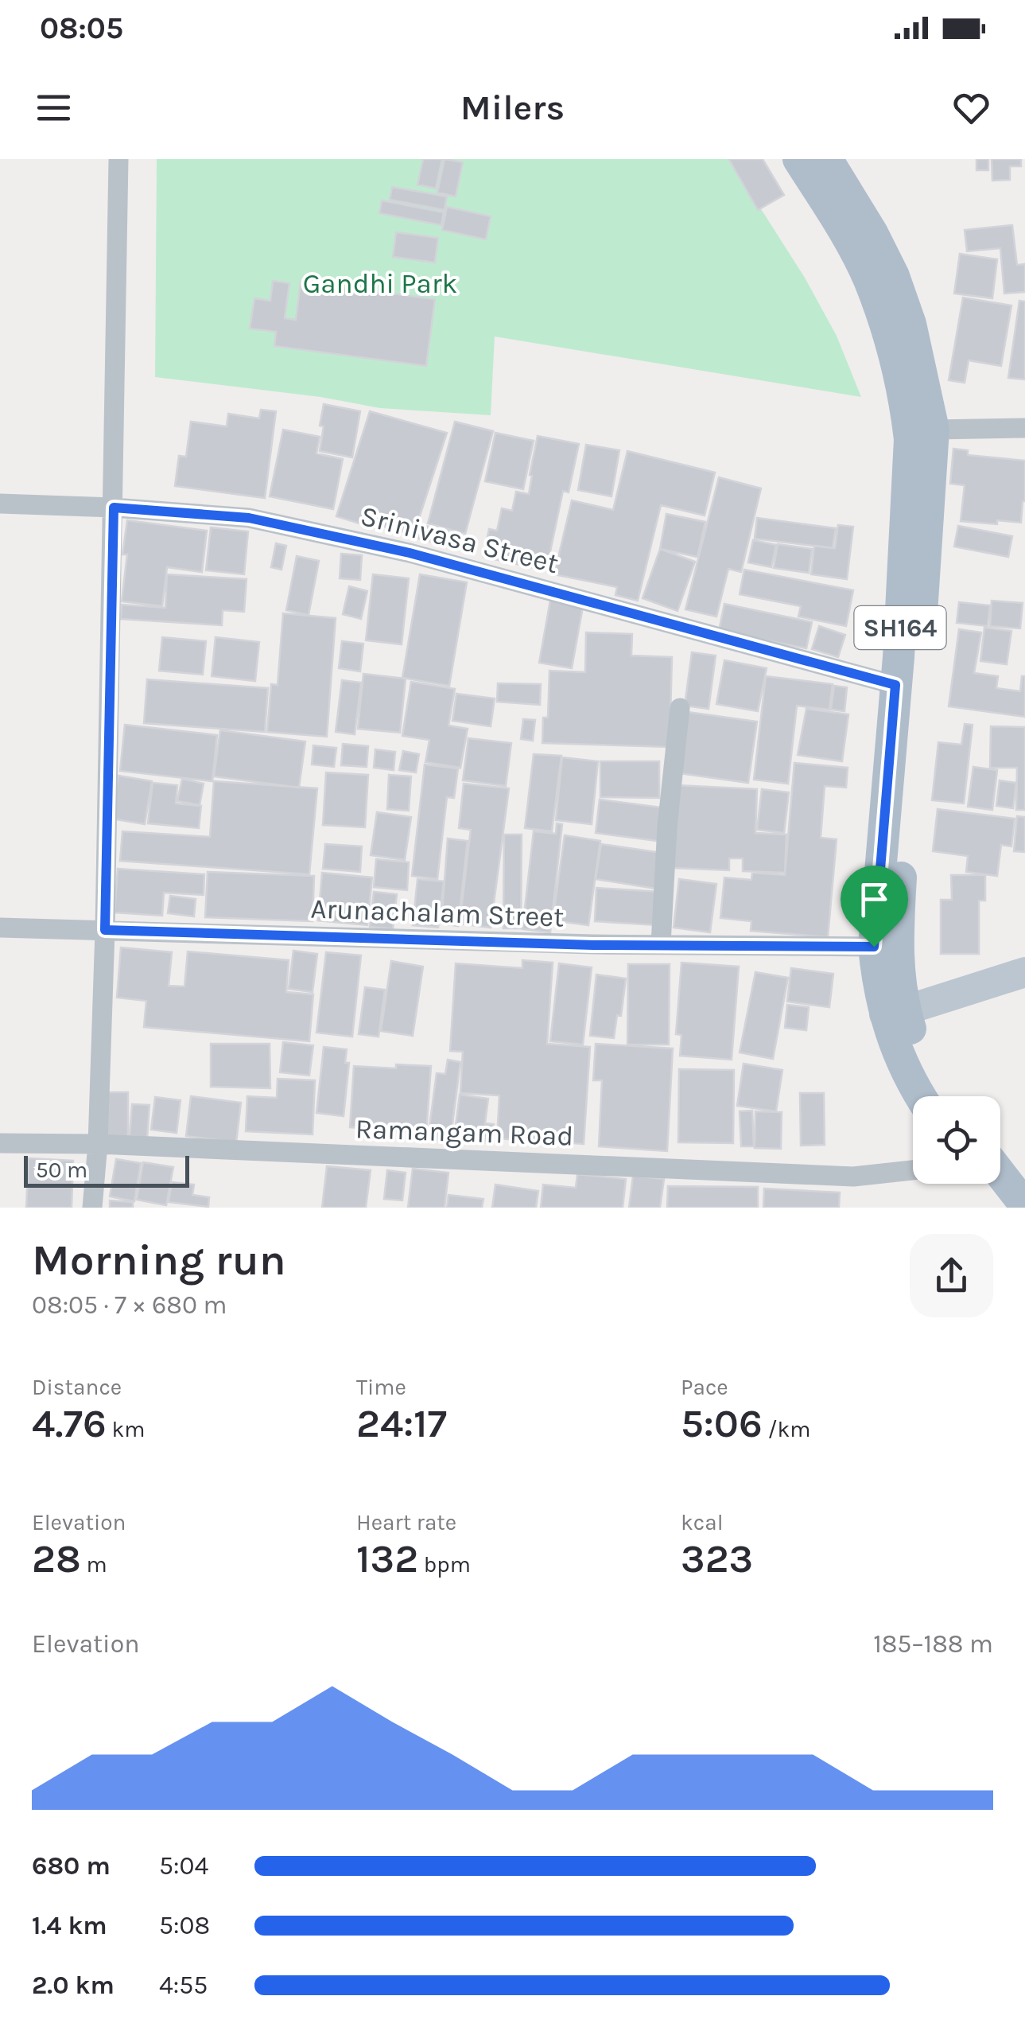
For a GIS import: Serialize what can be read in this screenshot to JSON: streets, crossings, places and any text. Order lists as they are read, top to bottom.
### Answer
{
  "streets": {
    "main road": ["SH164"],
    "street": ["Srinivasa Street", "Arunachalam Street", "Ramangam Road"]
  },
  "crossings": [
    ["Srinivasa Street", "SH164"],
    ["SH164", "Arunachalam Street"]
  ],
  "parks": ["Gandhi Park"],
  "scale_bar": "50 m",
  "page": {
    "status": "08:05",
    "header": "Milers",
    "scale": "50 m",
    "heading": ["Morning run", "08:05 · 7 × 680 m"],
    "stats": [
      ["Distance", "4.76 km"],
      ["Time", "24:17"],
      ["Pace", "5:06 /km"],
      ["Elevation", "28 m"],
      ["Heart rate", "132 bpm"],
      ["kcal", "323"]
    ],
    "chart": ["Elevation", "185–188 m"],
    "list": [
      {
        "name": "680 m",
        "note": "5:04"
      },
      {
        "name": "1.4 km",
        "note": "5:08"
      },
      {
        "name": "2.0 km",
        "note": "4:55"
      }
    ]
  }
}
